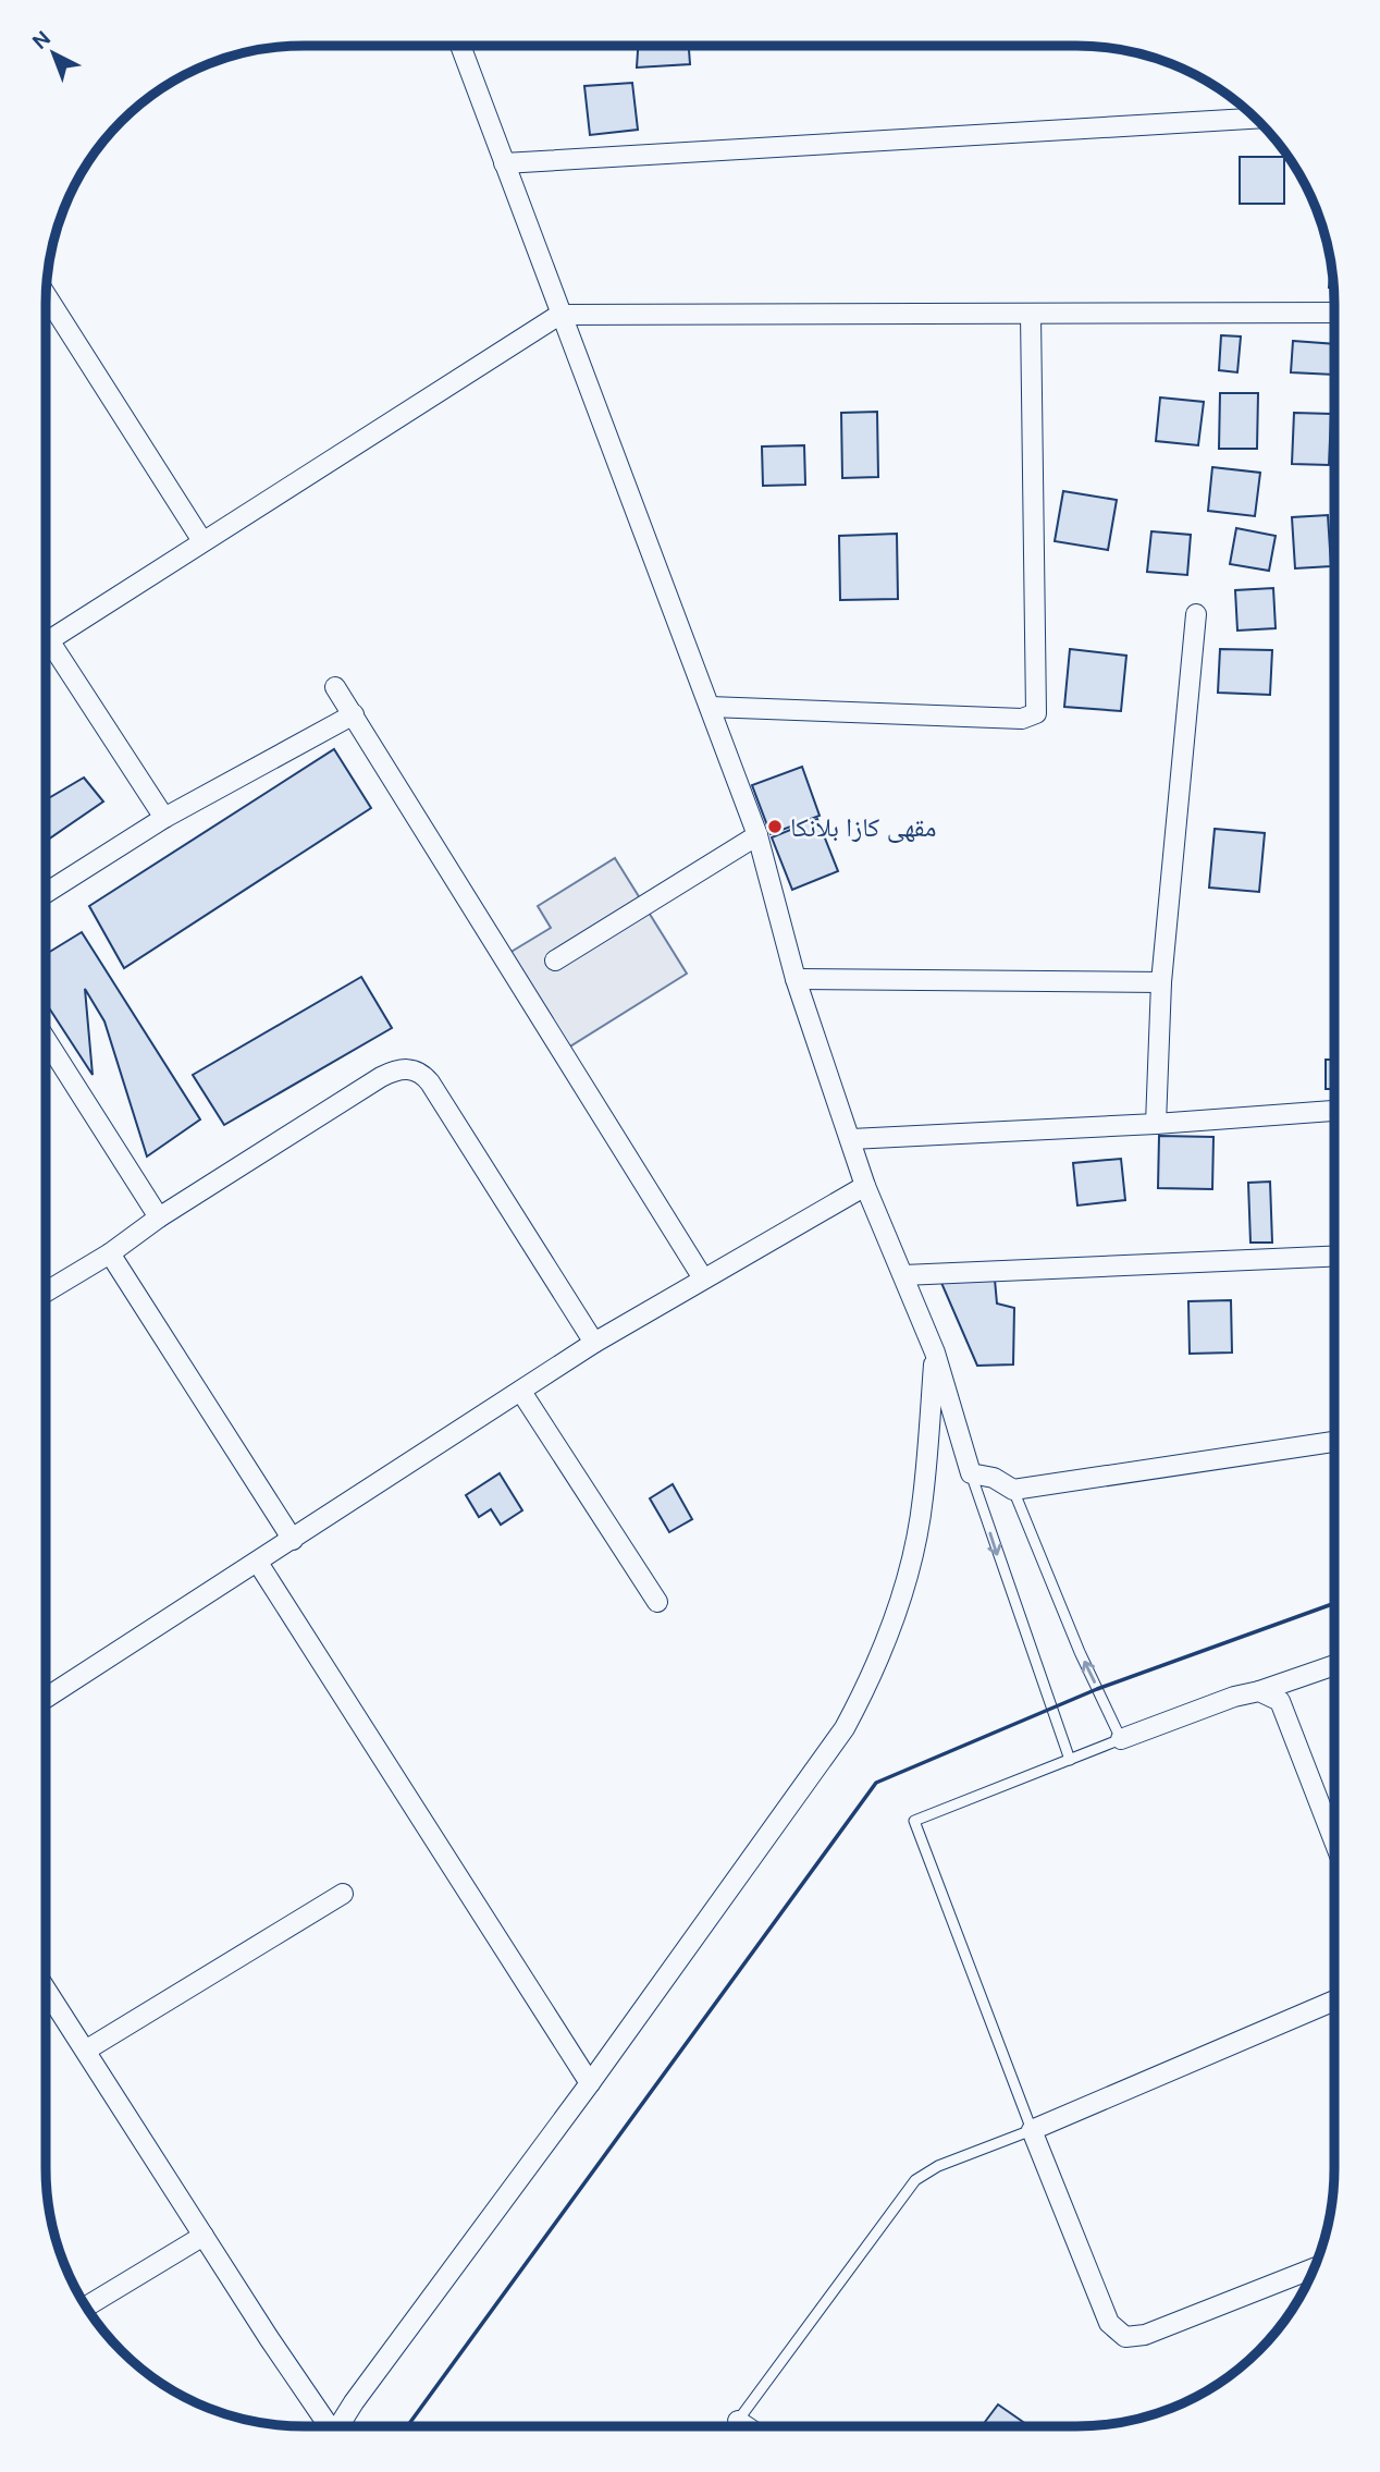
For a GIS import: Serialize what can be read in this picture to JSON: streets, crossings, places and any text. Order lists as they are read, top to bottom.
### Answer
{
  "places": ["مقهى كازا بلانكا"],
  "north": "top left"
}
